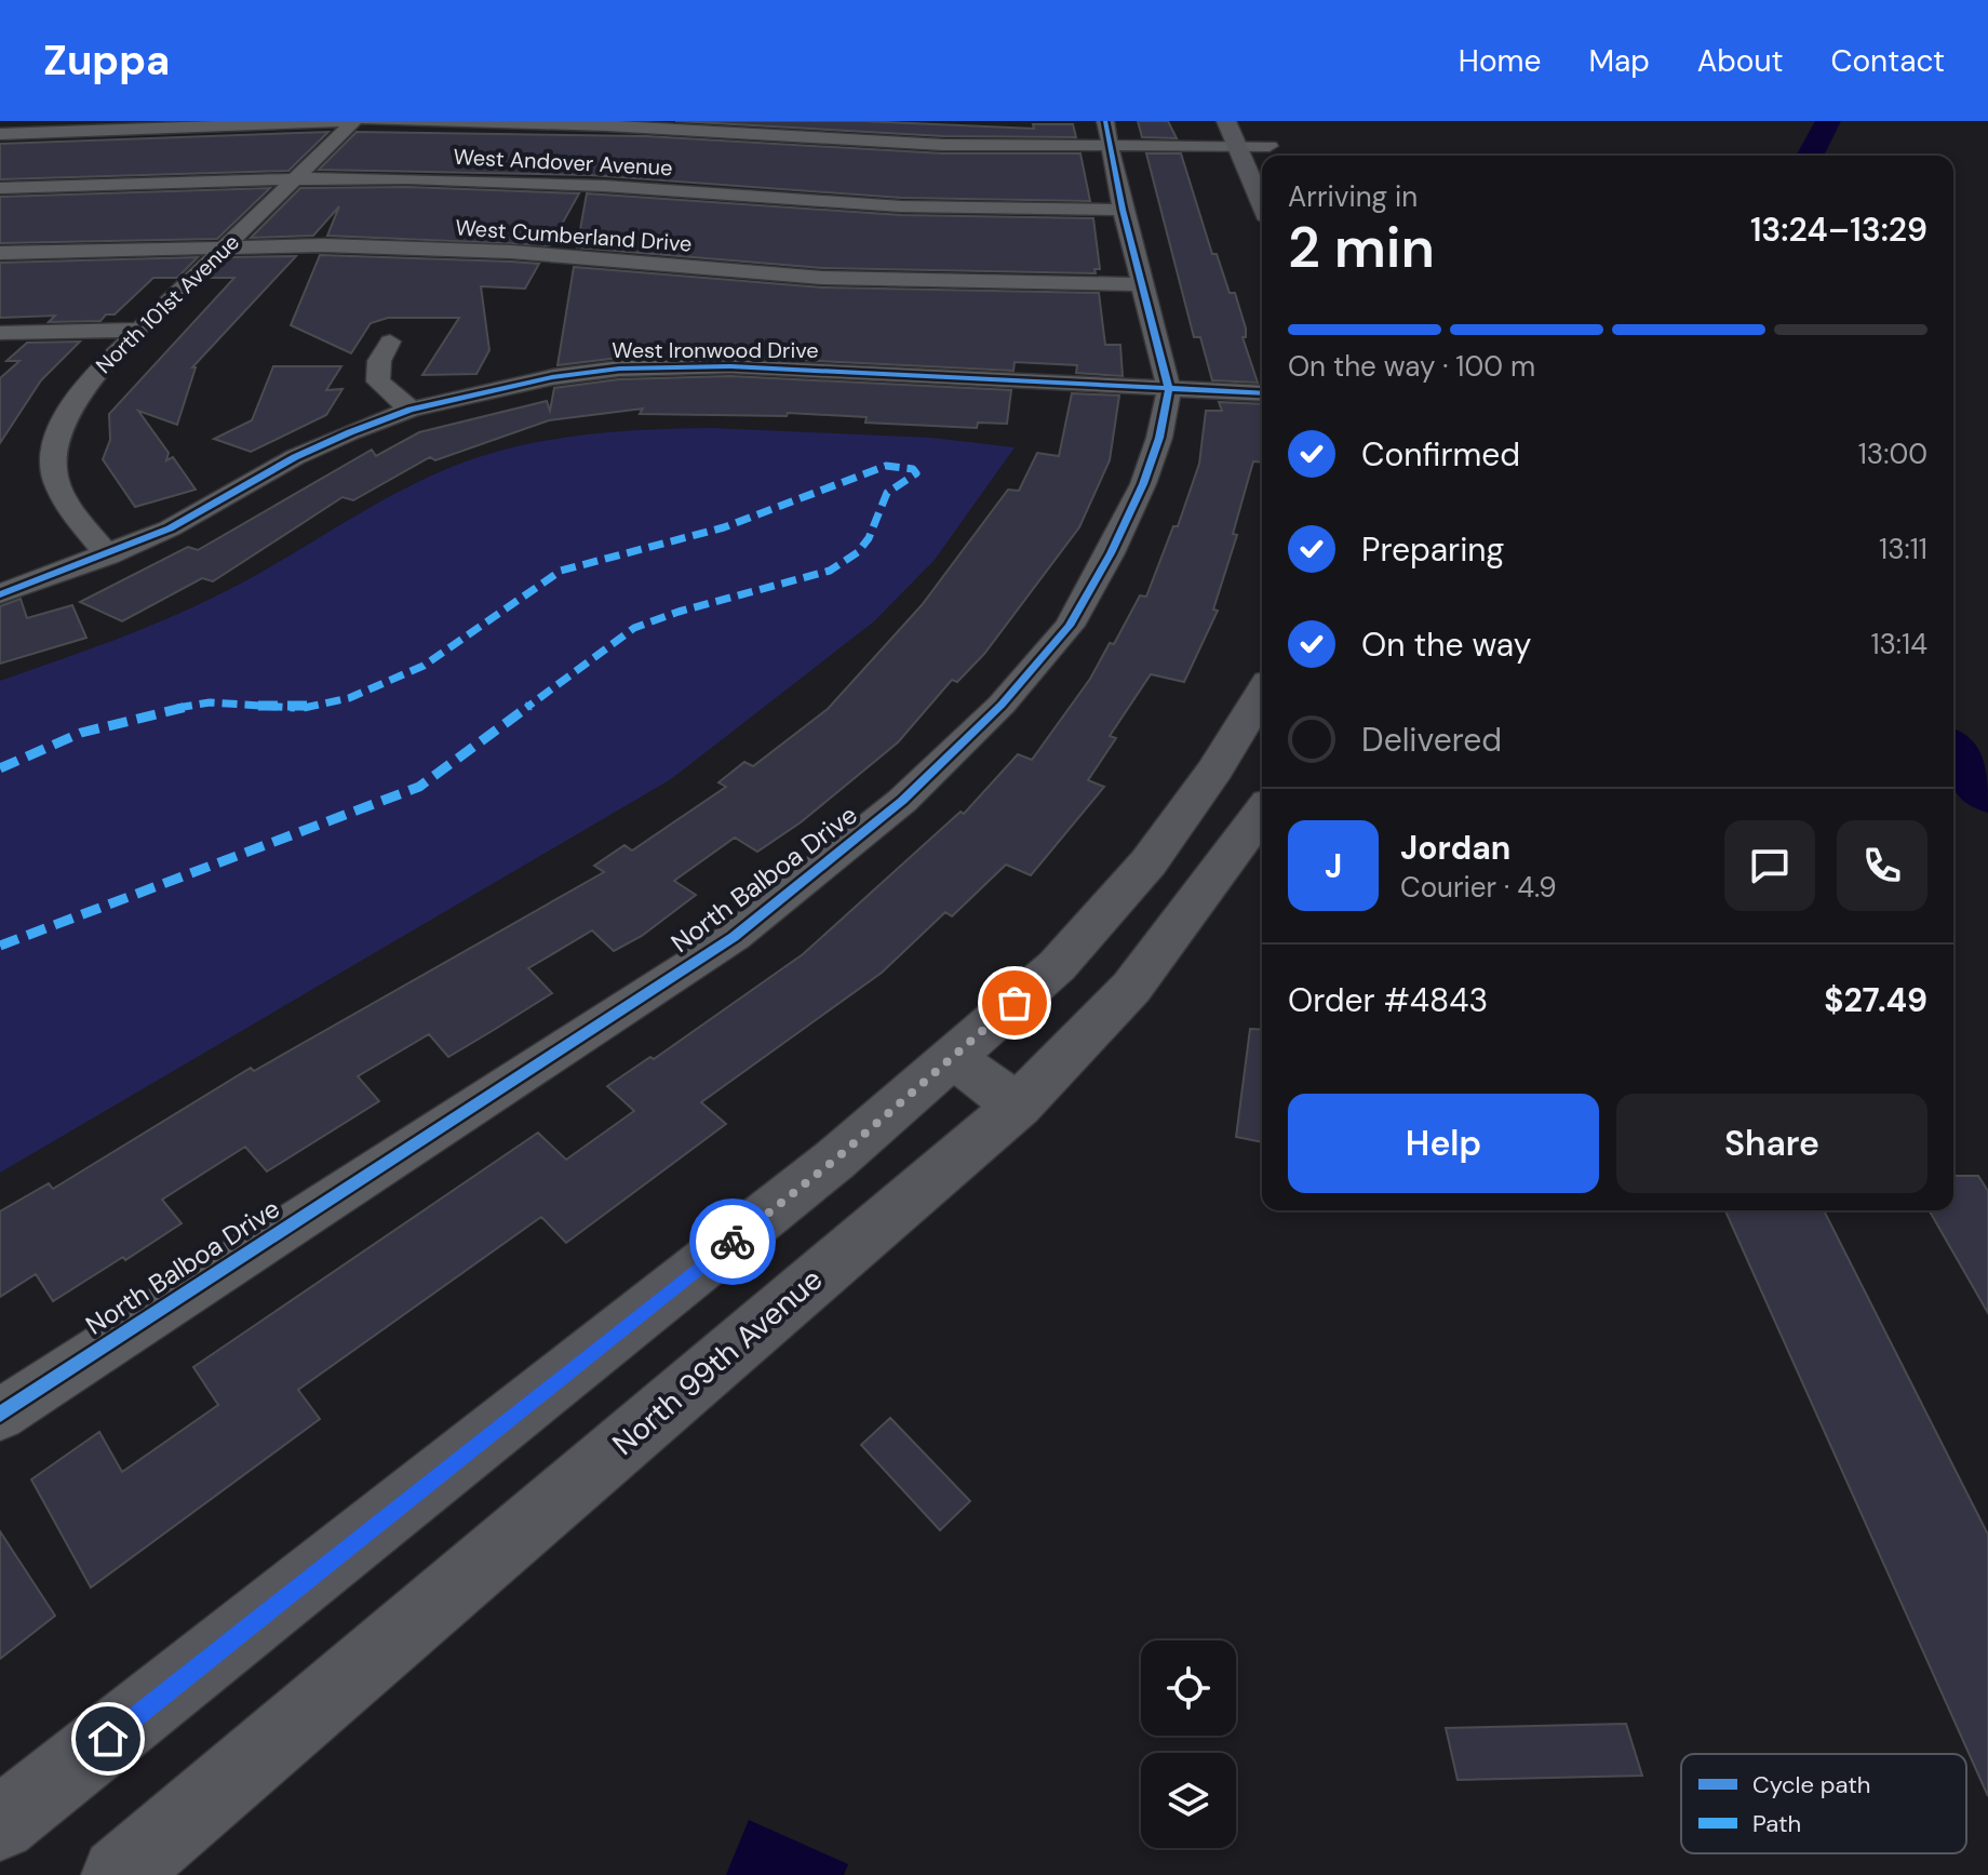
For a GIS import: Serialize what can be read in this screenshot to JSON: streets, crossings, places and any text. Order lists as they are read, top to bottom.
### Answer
{
  "streets": {
    "main road": ["North 99th Avenue"],
    "street": [
      "West Andover Avenue",
      "West Cumberland Drive",
      "North 101st Avenue",
      "West Ironwood Drive",
      "North Balboa Drive"
    ]
  },
  "crossings": [
    ["West Andover Avenue", "North 101st Avenue"],
    ["West Andover Avenue", "North Balboa Drive"],
    ["West Cumberland Drive", "North 101st Avenue"],
    ["West Cumberland Drive", "North Balboa Drive"],
    ["North 101st Avenue", "West Ironwood Drive"],
    ["West Ironwood Drive", "North Balboa Drive"]
  ],
  "legend": ["Cycle path", "Path"],
  "page": {
    "header": "Zuppa",
    "nav": [
      "Home",
      "Map",
      "About",
      "Contact"
    ],
    "heading": ["2 min", "Arriving in", "13:24–13:29"],
    "panel": [
      "Jordan",
      "Courier · 4.9",
      "Order #4843",
      "$27.49"
    ],
    "bar": "On the way · 100 m",
    "list": [
      ["Confirmed", "13:00"],
      ["Preparing", "13:11"],
      ["On the way", "13:14"],
      "Delivered"
    ],
    "round": "J",
    "buttons": ["Help", "Share"]
  }
}
